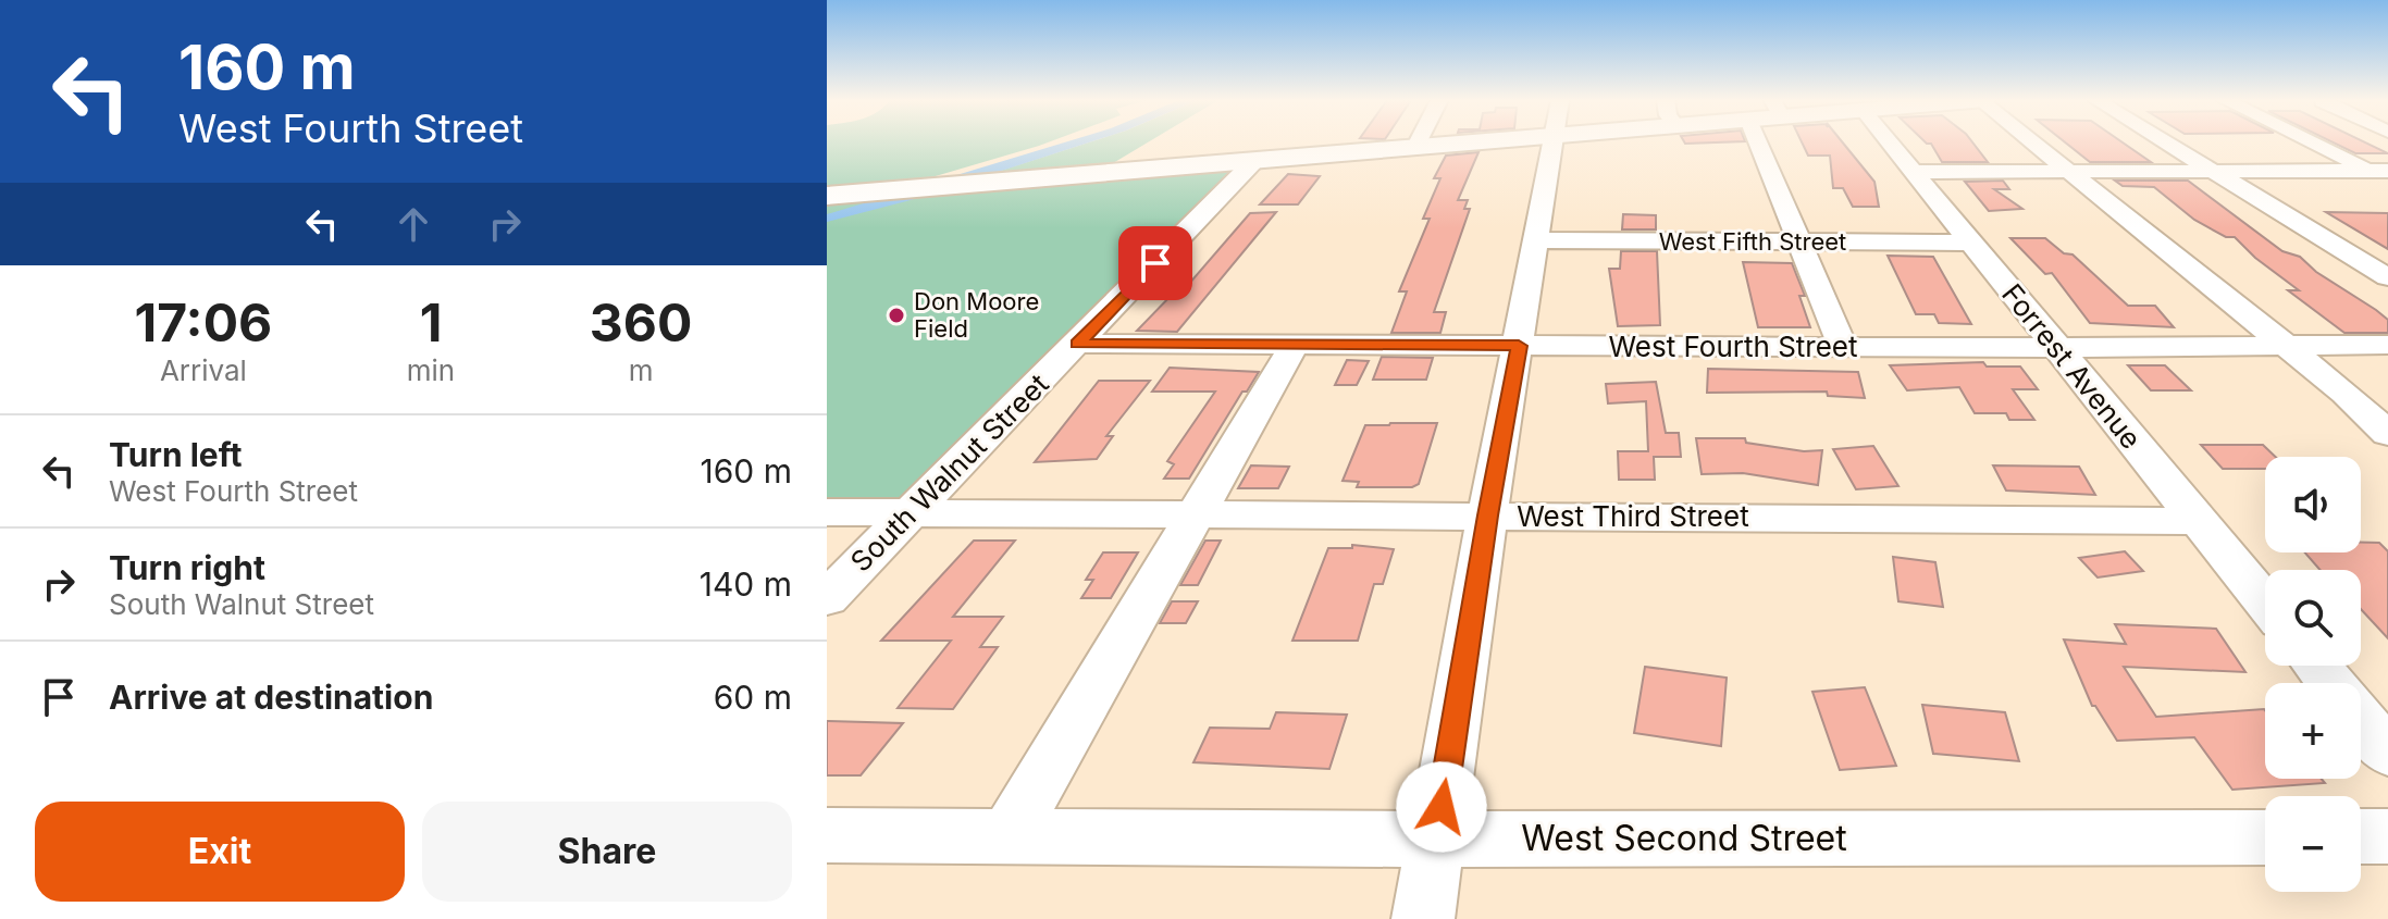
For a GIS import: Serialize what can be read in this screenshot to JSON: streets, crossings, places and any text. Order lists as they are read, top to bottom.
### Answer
{
  "streets": {
    "street": [
      "West Fifth Street",
      "West Fourth Street",
      "Forrest Avenue",
      "South Walnut Street",
      "West Third Street",
      "West Second Street"
    ]
  },
  "crossings": [
    ["West Fifth Street", "Forrest Avenue"],
    ["West Fourth Street", "Forrest Avenue"],
    ["West Fourth Street", "South Walnut Street"],
    ["Forrest Avenue", "West Third Street"],
    ["South Walnut Street", "West Third Street"]
  ],
  "places": ["Don Moore Field"],
  "page": {
    "turn": ["160 m", "West Fourth Street"],
    "eta": [
      "17:06",
      "Arrival",
      "1",
      "min",
      "360",
      "m"
    ],
    "list": [
      {
        "name": "Turn left",
        "note": "West Fourth Street",
        "value": "160 m"
      },
      {
        "name": "Turn right",
        "note": "South Walnut Street",
        "value": "140 m"
      },
      {
        "name": "Arrive at destination",
        "value": "60 m"
      }
    ],
    "map_buttons": ["+", "−"],
    "buttons": ["Exit", "Share"]
  }
}
